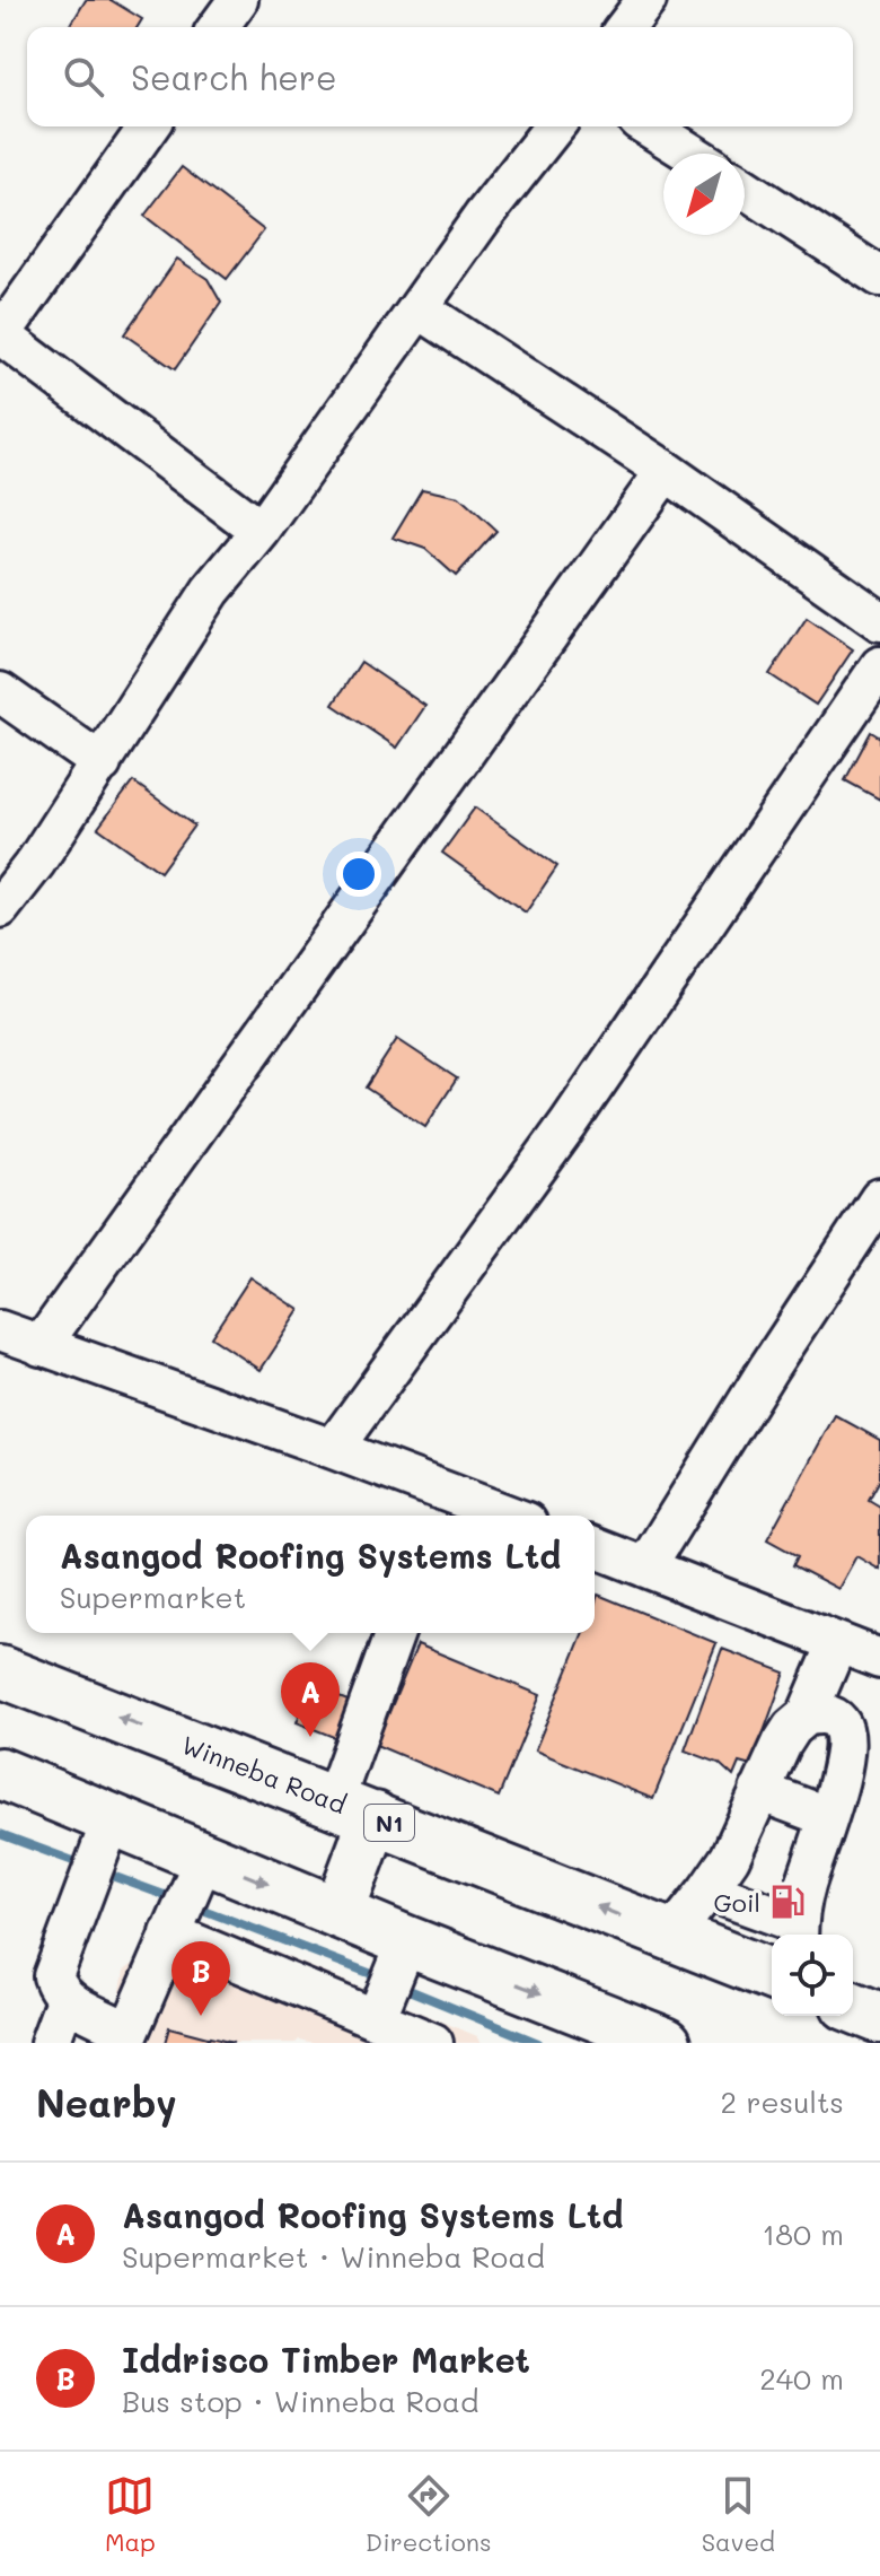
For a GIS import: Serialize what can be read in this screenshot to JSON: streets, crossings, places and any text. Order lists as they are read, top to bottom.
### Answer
{
  "streets": {
    "highway": ["Winneba Road", "N1"]
  },
  "places": {
    "fuel station": ["Goil"]
  },
  "north": "bottom left",
  "page": {
    "search": "Search here",
    "popup": ["Asangod Roofing Systems Ltd", "Supermarket"],
    "pins": ["A", "B"],
    "heading": ["Nearby", "2 results"],
    "list": [
      {
        "mark": "A",
        "name": "Asangod Roofing Systems Ltd",
        "note": "Supermarket · Winneba Road",
        "value": "180 m"
      },
      {
        "mark": "B",
        "name": "Iddrisco Timber Market",
        "note": "Bus stop · Winneba Road",
        "value": "240 m"
      }
    ],
    "nav": ["Map", "Directions", "Saved"]
  }
}
